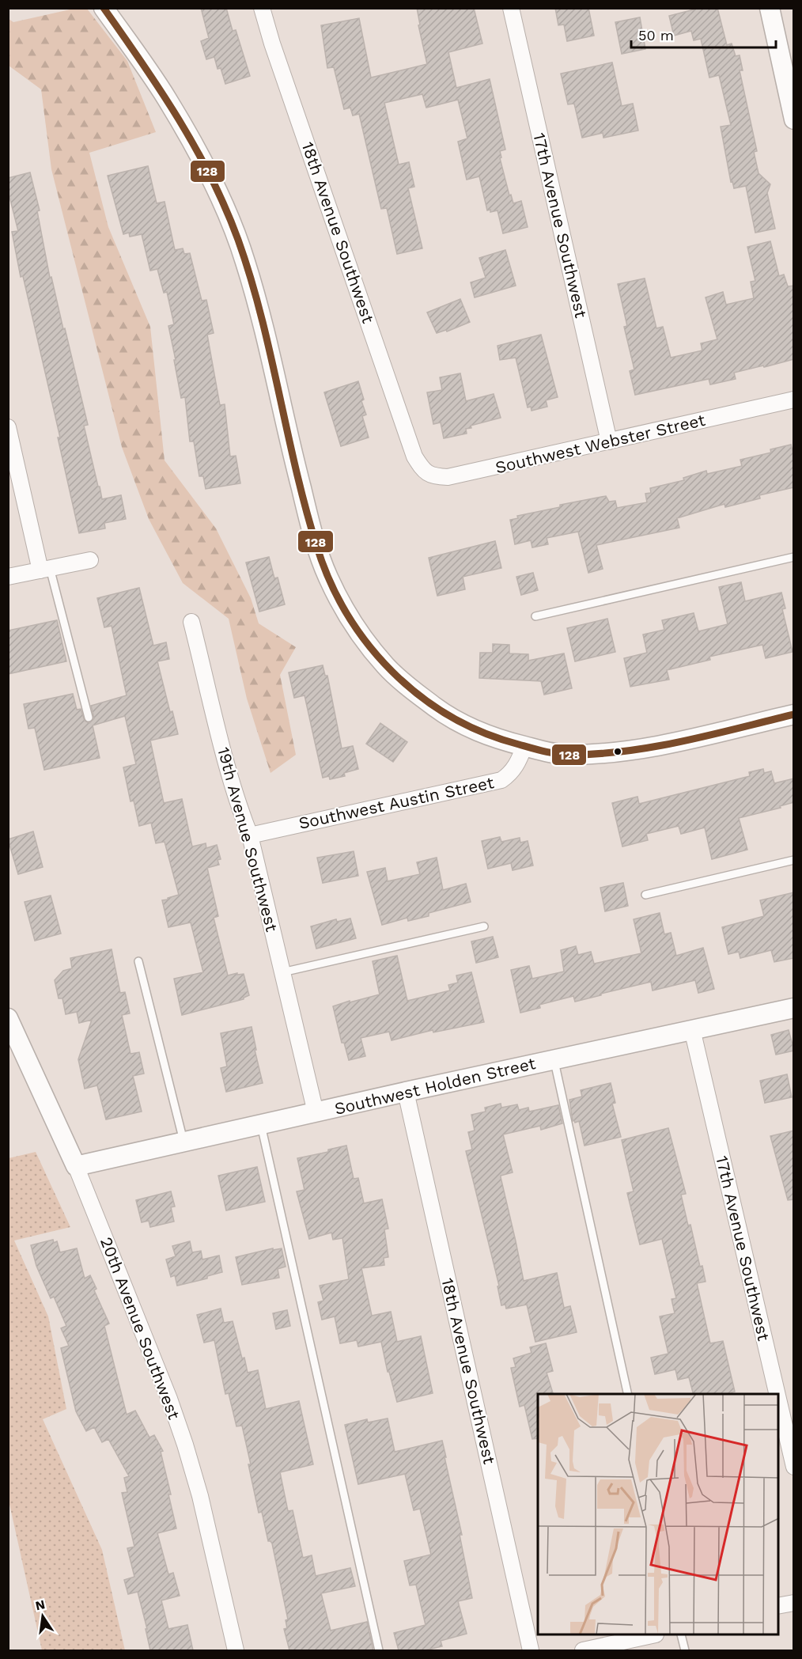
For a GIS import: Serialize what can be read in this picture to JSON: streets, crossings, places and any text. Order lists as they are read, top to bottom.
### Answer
{
  "streets": {
    "street": [
      "17th Avenue Southwest",
      "18th Avenue Southwest",
      "Southwest Webster Street",
      "Southwest Austin Street",
      "19th Avenue Southwest",
      "Southwest Holden Street",
      "20th Avenue Southwest"
    ]
  },
  "crossings": [
    ["17th Avenue Southwest", "Southwest Webster Street"],
    ["17th Avenue Southwest", "Southwest Holden Street"],
    ["18th Avenue Southwest", "Southwest Webster Street"],
    ["18th Avenue Southwest", "Southwest Holden Street"],
    ["Southwest Austin Street", "19th Avenue Southwest"],
    ["19th Avenue Southwest", "Southwest Holden Street"],
    ["Southwest Holden Street", "20th Avenue Southwest"]
  ],
  "lines": ["transit line 128"],
  "scale_bar": "50 m",
  "north": "top"
}
